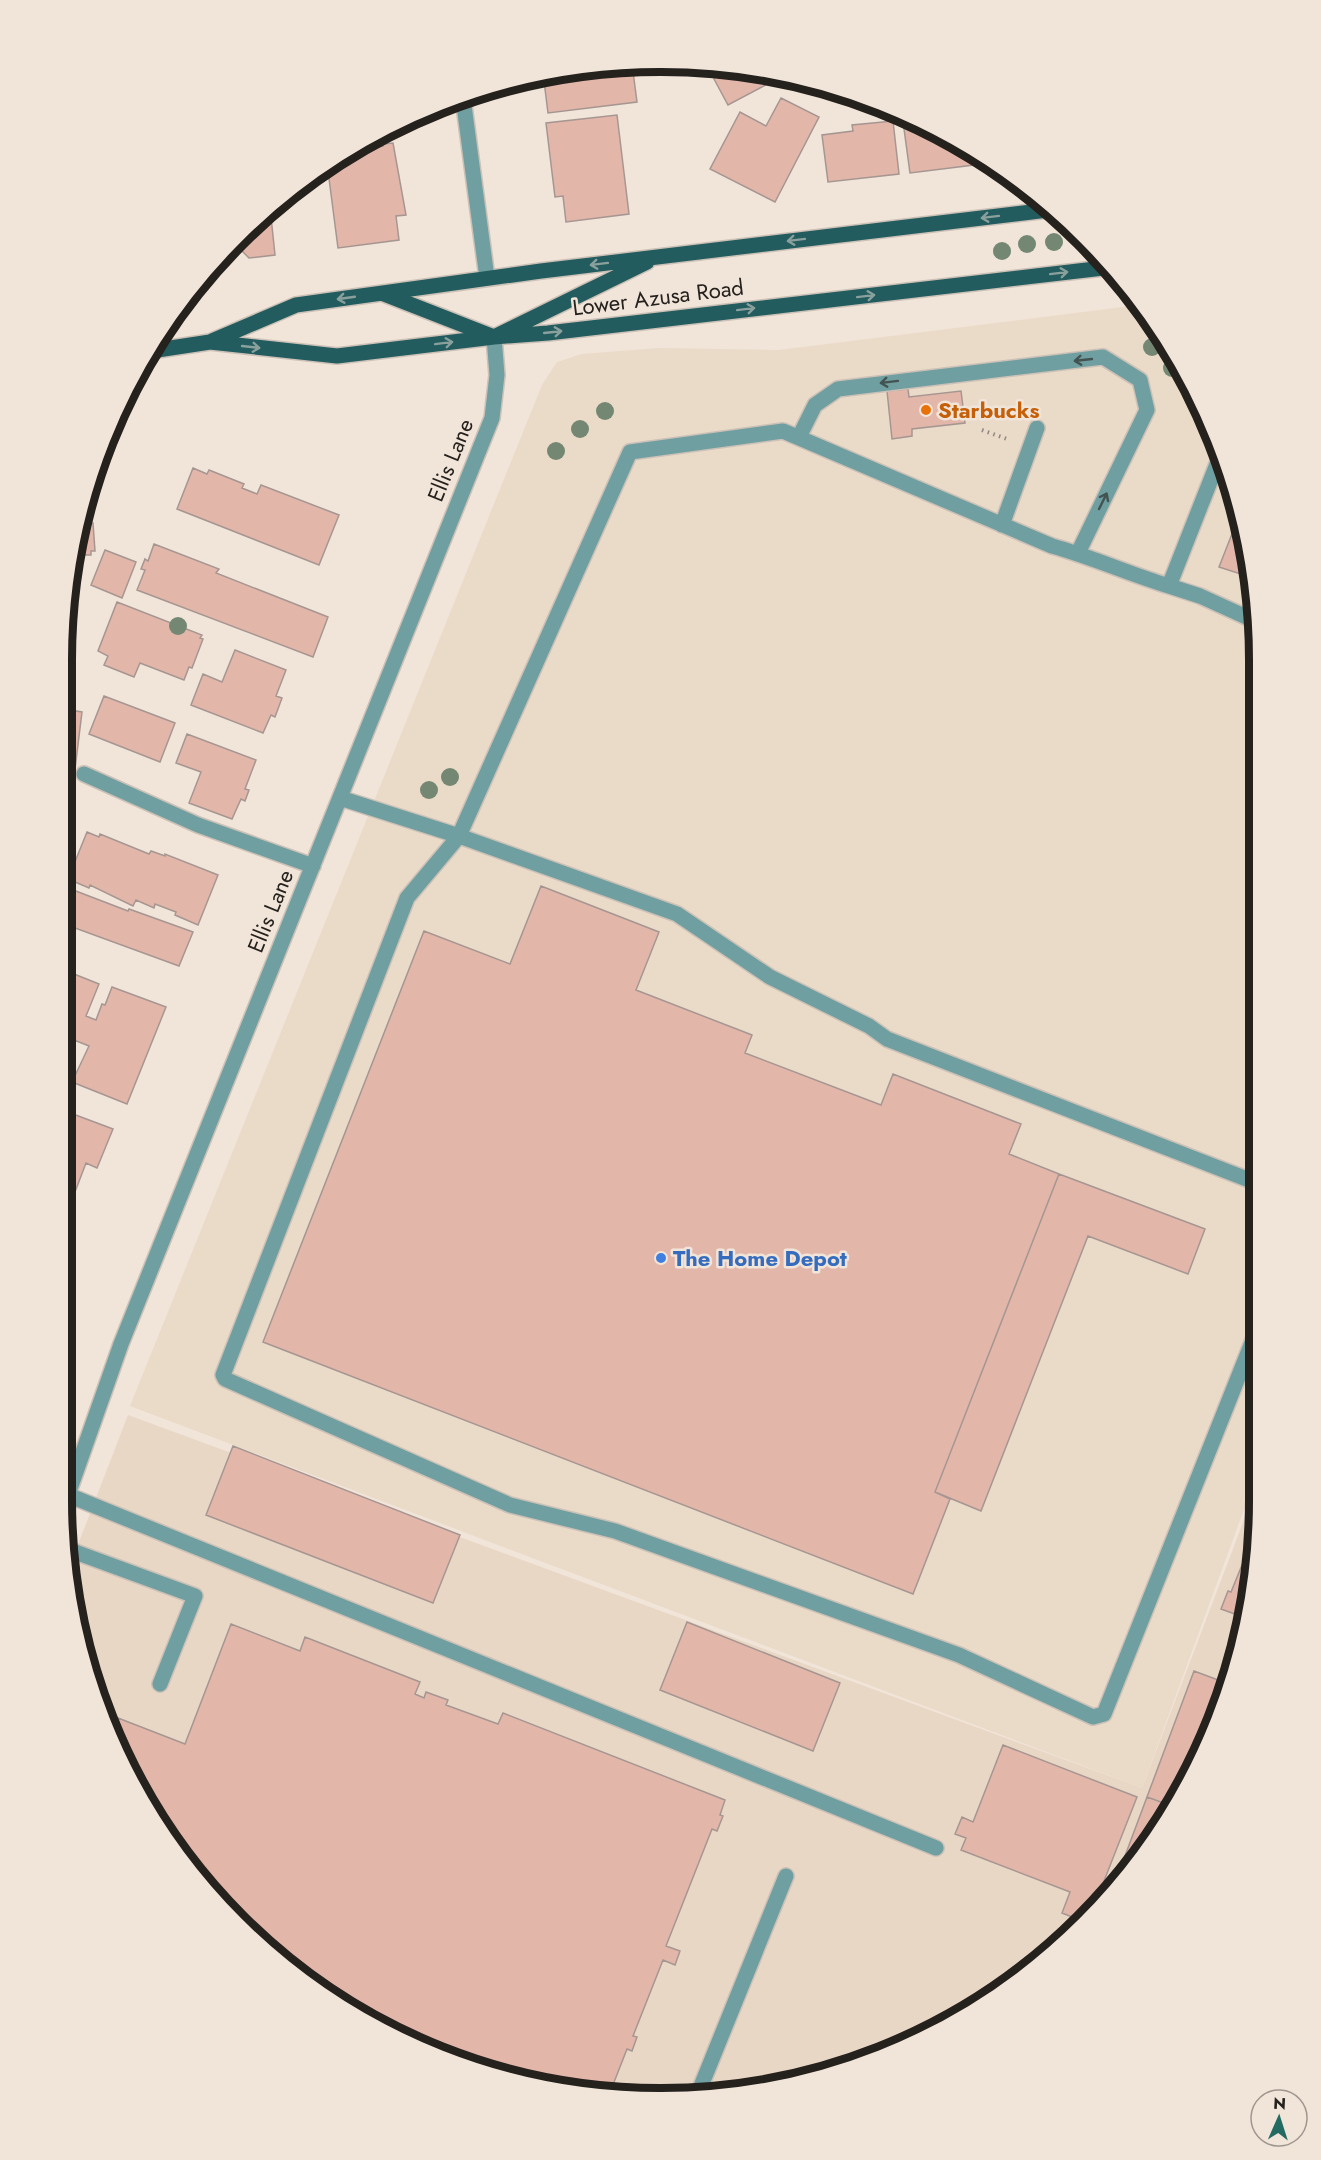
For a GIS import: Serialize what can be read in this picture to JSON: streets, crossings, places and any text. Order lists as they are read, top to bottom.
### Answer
{
  "streets": {
    "main road": ["Lower Azusa Road"],
    "street": ["Ellis Lane"]
  },
  "crossings": [
    ["Lower Azusa Road", "Ellis Lane"]
  ],
  "places": ["Starbucks", "The Home Depot"],
  "north": "top"
}
